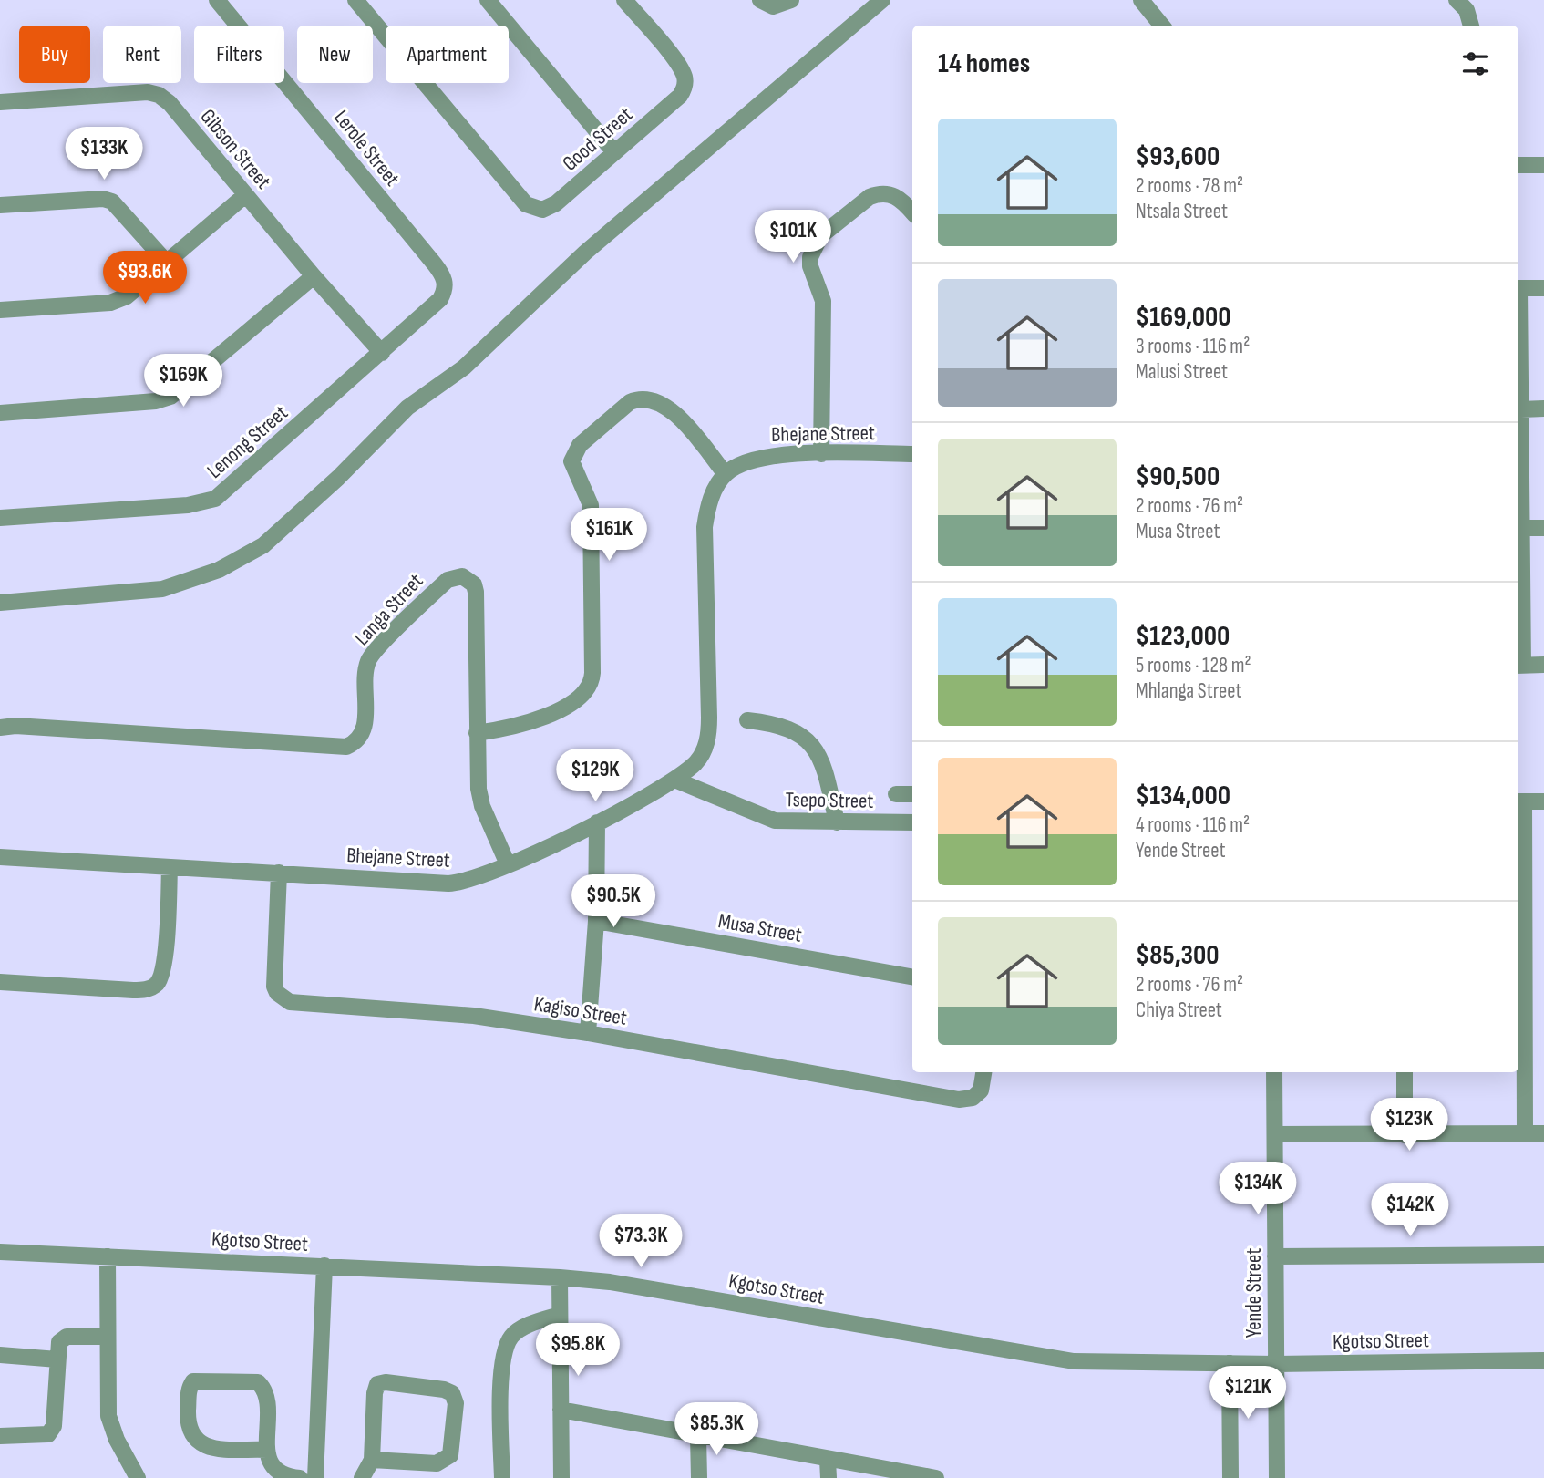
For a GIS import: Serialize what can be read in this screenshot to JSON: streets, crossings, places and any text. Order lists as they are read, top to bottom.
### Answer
{
  "streets": {
    "street": [
      "Good Street",
      "Lerole Street",
      "Gibson Street",
      "Bhejane Street",
      "Lenong Street",
      "Langa Street",
      "Tsepo Street",
      "Musa Street",
      "Kagiso Street",
      "Kgotso Street",
      "Yende Street"
    ]
  },
  "crossings": [
    ["Lerole Street", "Lenong Street"],
    ["Gibson Street", "Lenong Street"],
    ["Bhejane Street", "Langa Street"],
    ["Bhejane Street", "Tsepo Street"],
    ["Bhejane Street", "Kagiso Street"],
    ["Kgotso Street", "Yende Street"]
  ],
  "page": {
    "chip": [
      "Buy",
      "Rent",
      "Filters",
      "New",
      "Apartment"
    ],
    "heading": "14 homes",
    "list": [
      {
        "name": "$93,600",
        "note": "2 rooms · 78 m² · Ntsala Street"
      },
      {
        "name": "$169,000",
        "note": "3 rooms · 116 m² · Malusi Street"
      },
      {
        "name": "$90,500",
        "note": "2 rooms · 76 m² · Musa Street"
      },
      {
        "name": "$123,000",
        "note": "5 rooms · 128 m² · Mhlanga Street"
      },
      {
        "name": "$134,000",
        "note": "4 rooms · 116 m² · Yende Street"
      },
      {
        "name": "$85,300",
        "note": "2 rooms · 76 m² · Chiya Street"
      }
    ],
    "price": [
      "$133K",
      "$101K",
      "$93.6K",
      "$169K",
      "$161K",
      "$129K",
      "$90.5K",
      "$123K",
      "$134K",
      "$142K",
      "$73.3K",
      "$95.8K",
      "$121K",
      "$85.3K"
    ]
  }
}
